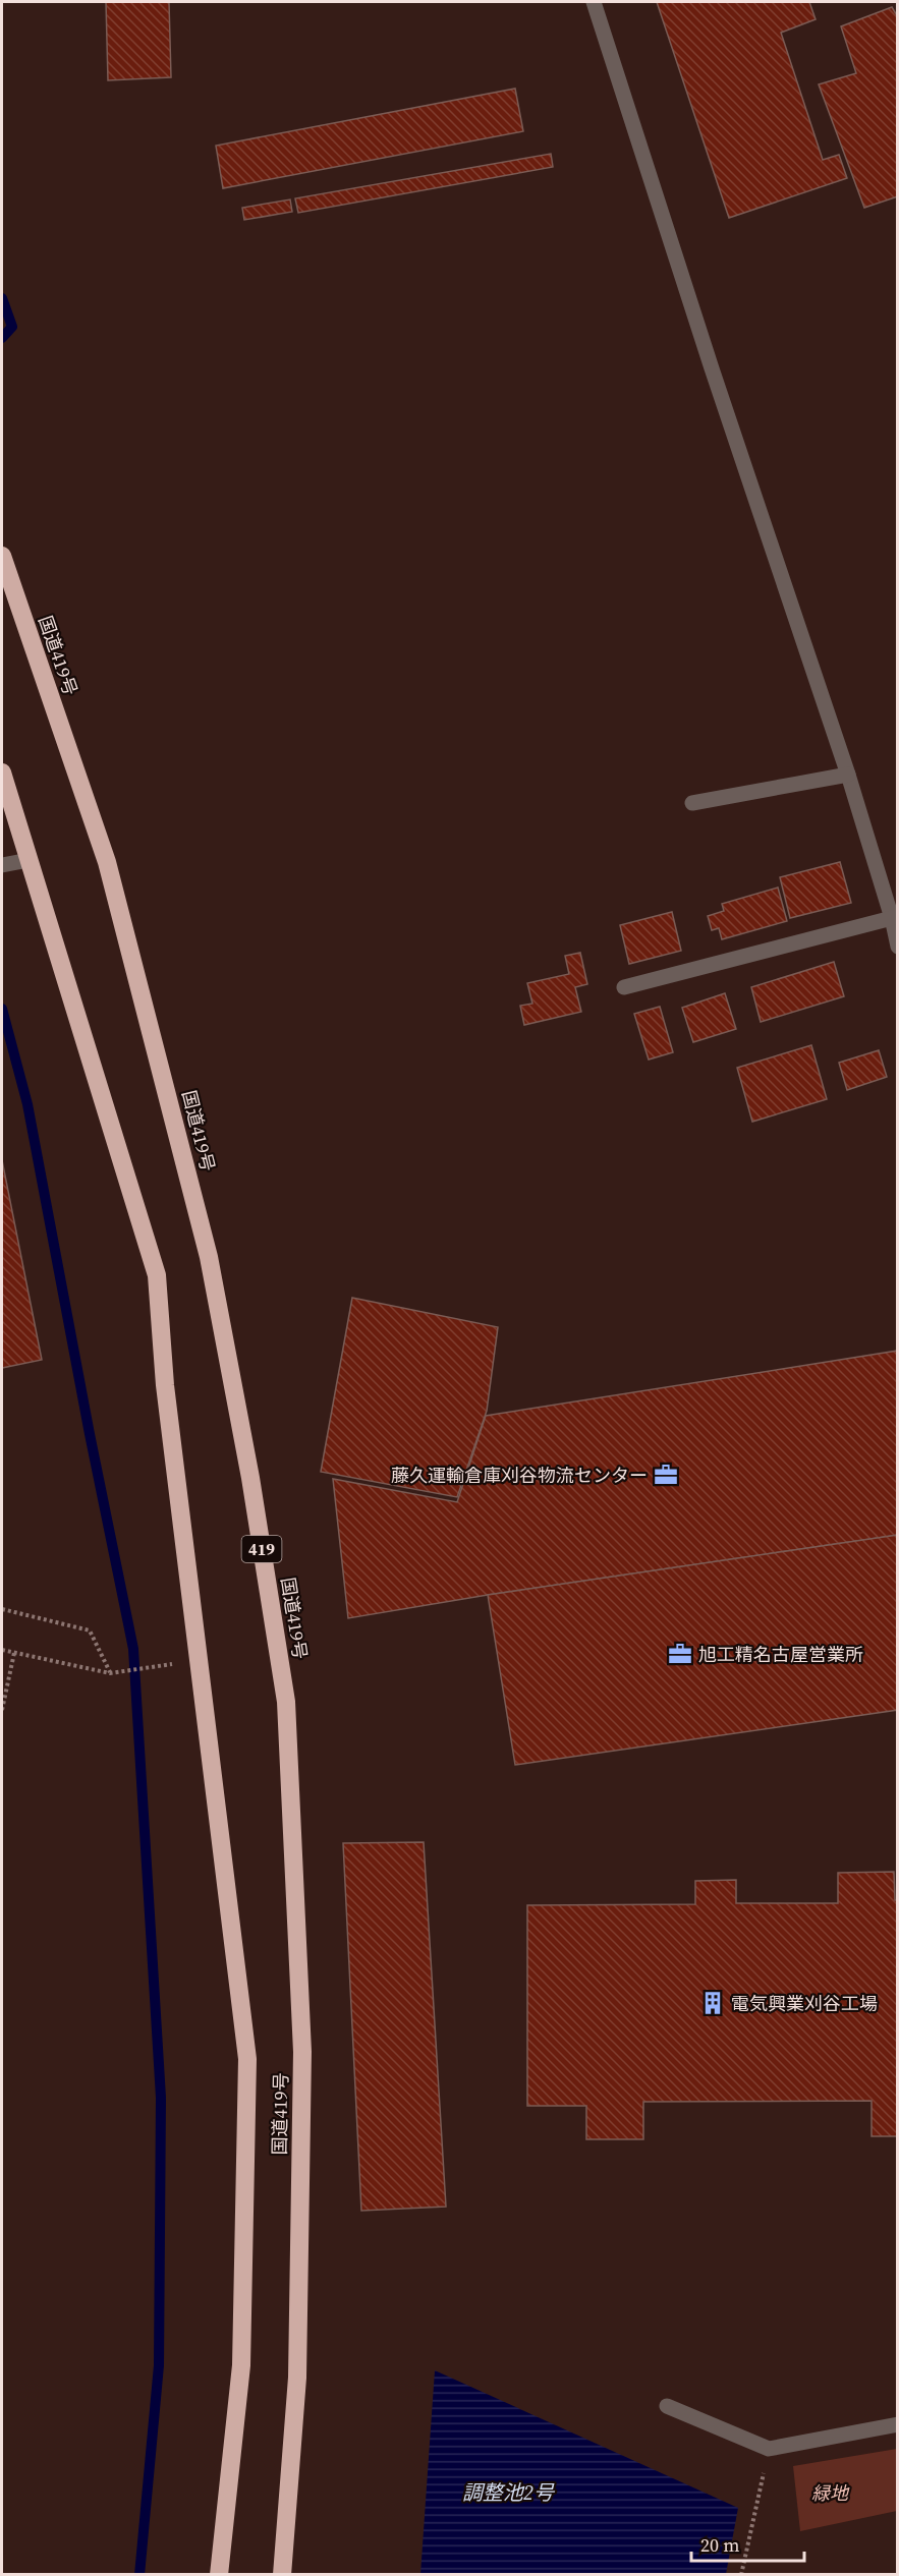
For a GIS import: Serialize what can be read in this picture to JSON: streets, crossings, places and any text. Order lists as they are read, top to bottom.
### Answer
{
  "streets": {
    "highway": ["国道419号", "419"]
  },
  "water": ["調整池2号"],
  "parks": ["緑地"],
  "places": {
    "office": ["藤久運輸倉庫刈谷物流センター", "旭工精名古屋営業所"],
    "building": ["電気興業刈谷工場"]
  },
  "scale_bar": "20 m"
}
